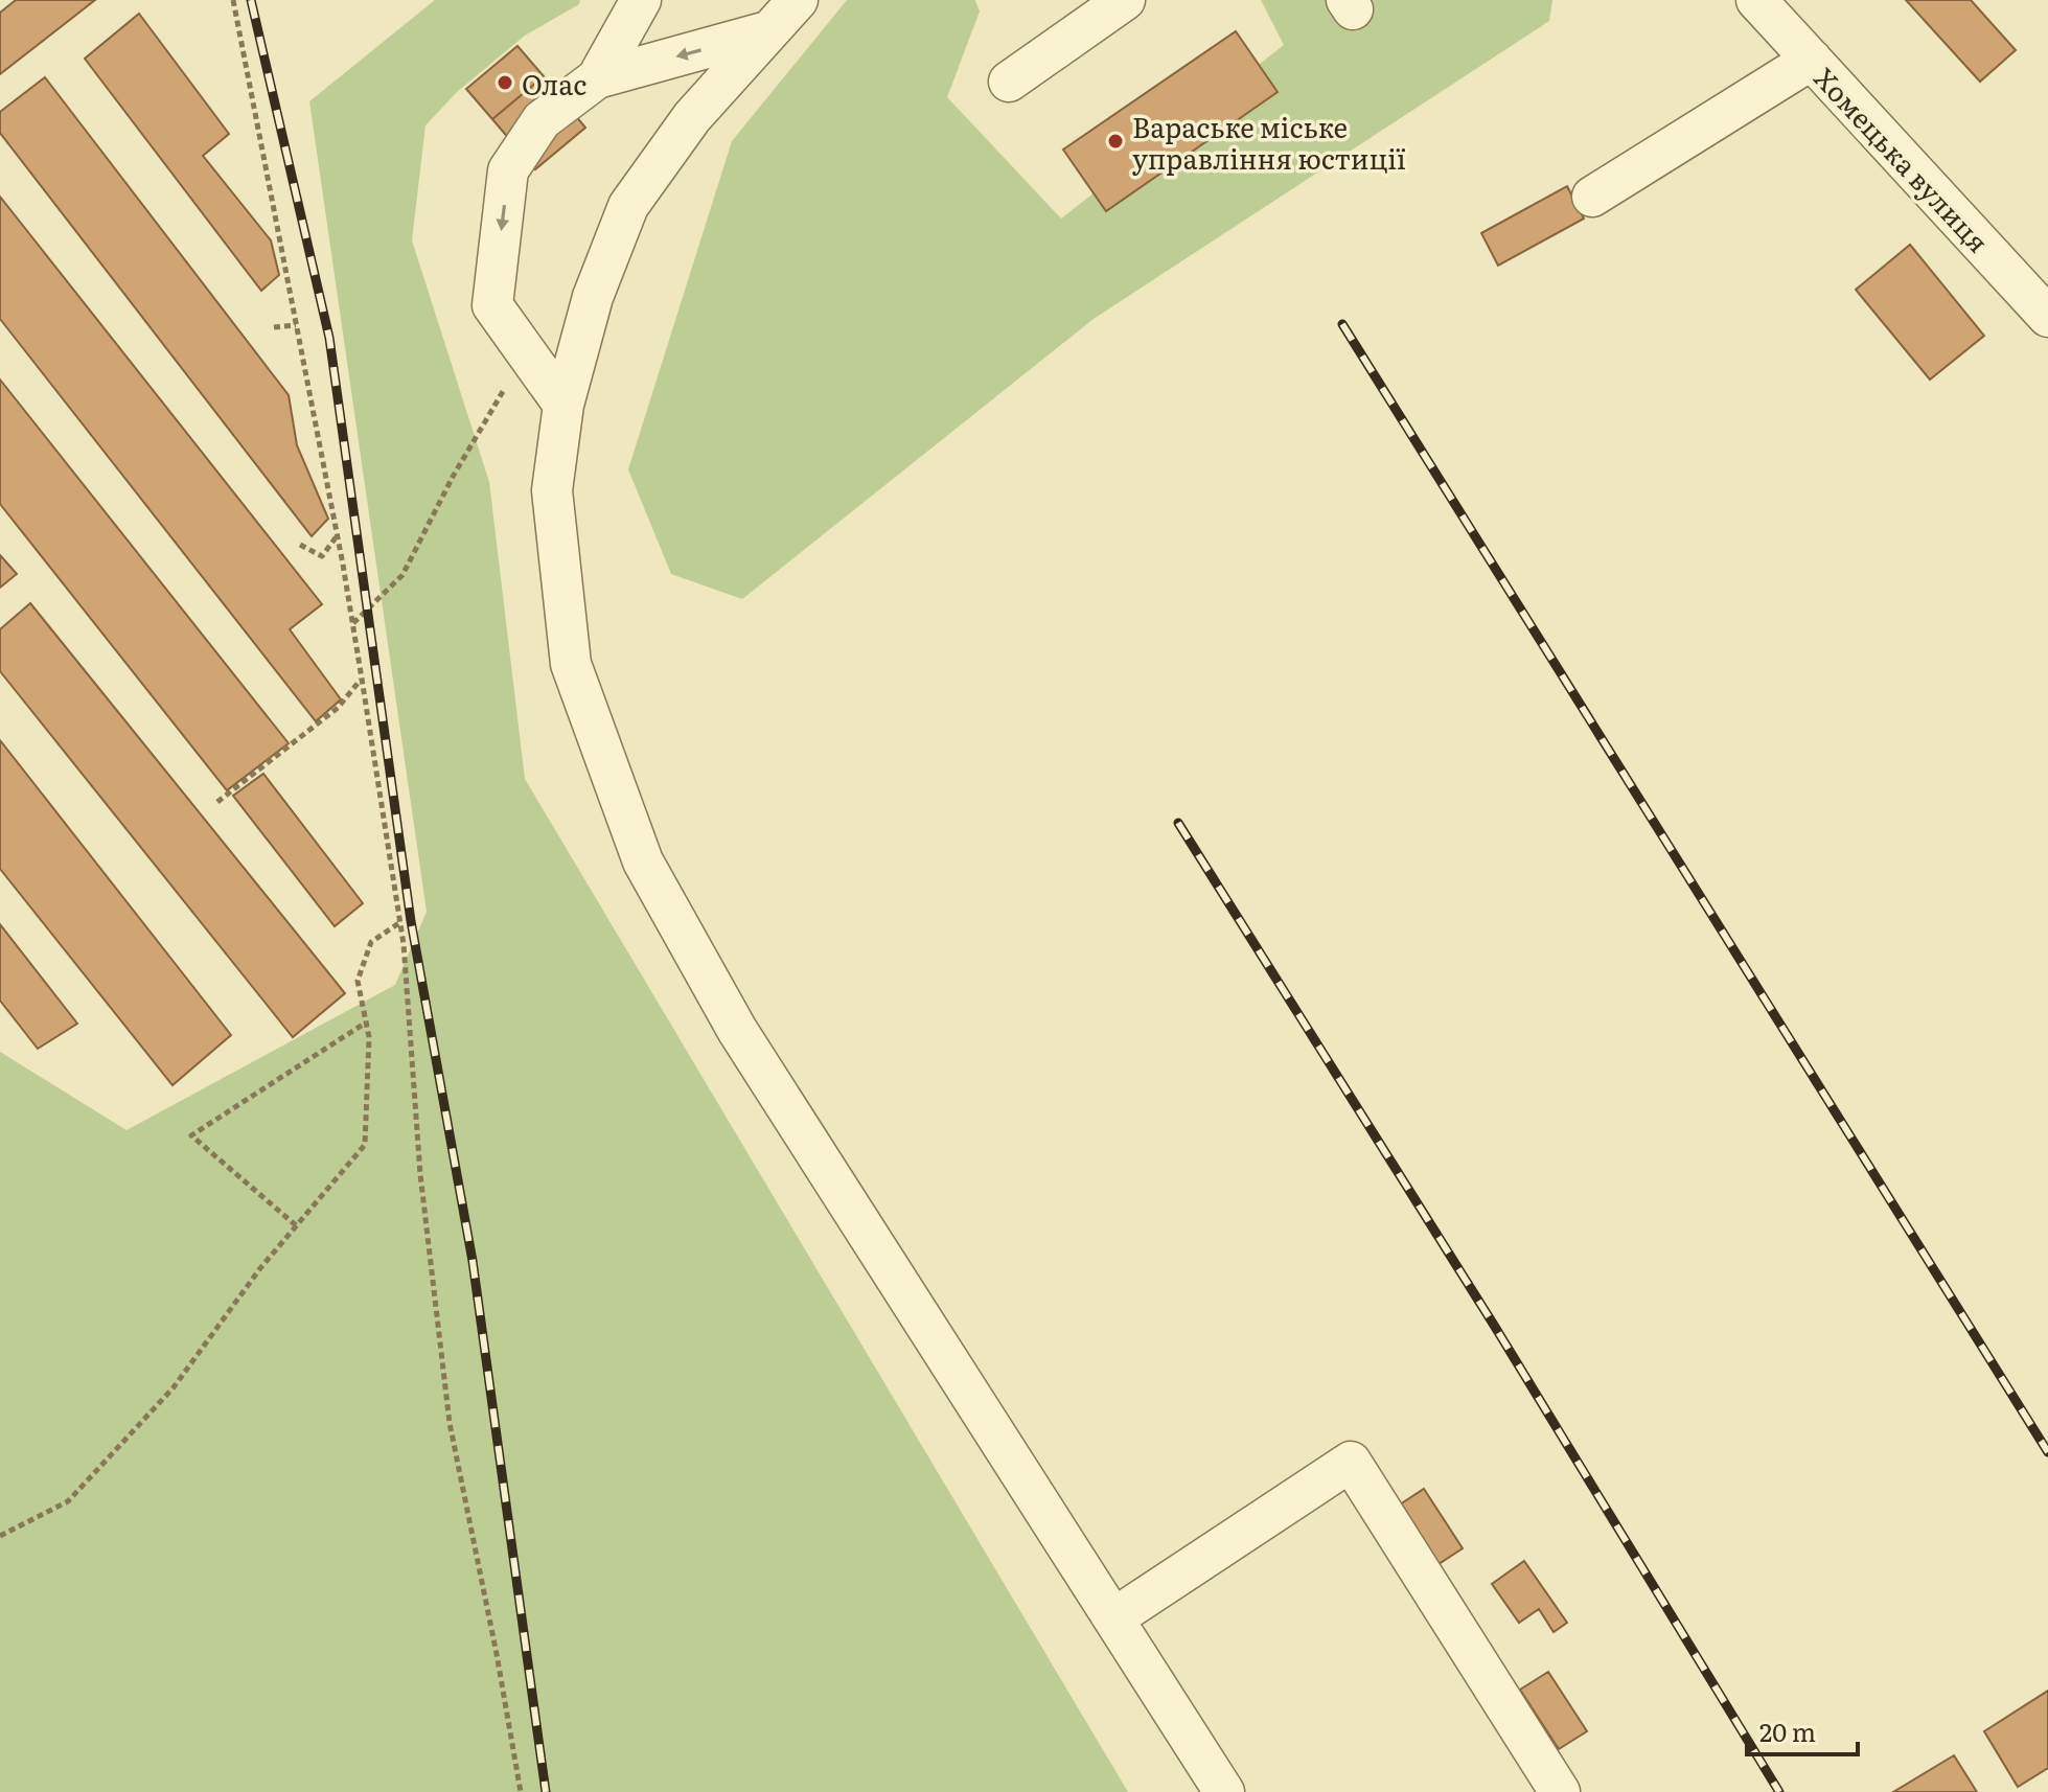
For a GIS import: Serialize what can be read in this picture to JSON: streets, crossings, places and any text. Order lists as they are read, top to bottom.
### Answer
{
  "streets": {
    "street": ["Хомецька вулиця"]
  },
  "places": ["Олас", "Вараське міське управління юстиції"],
  "scale_bar": "20 m"
}
